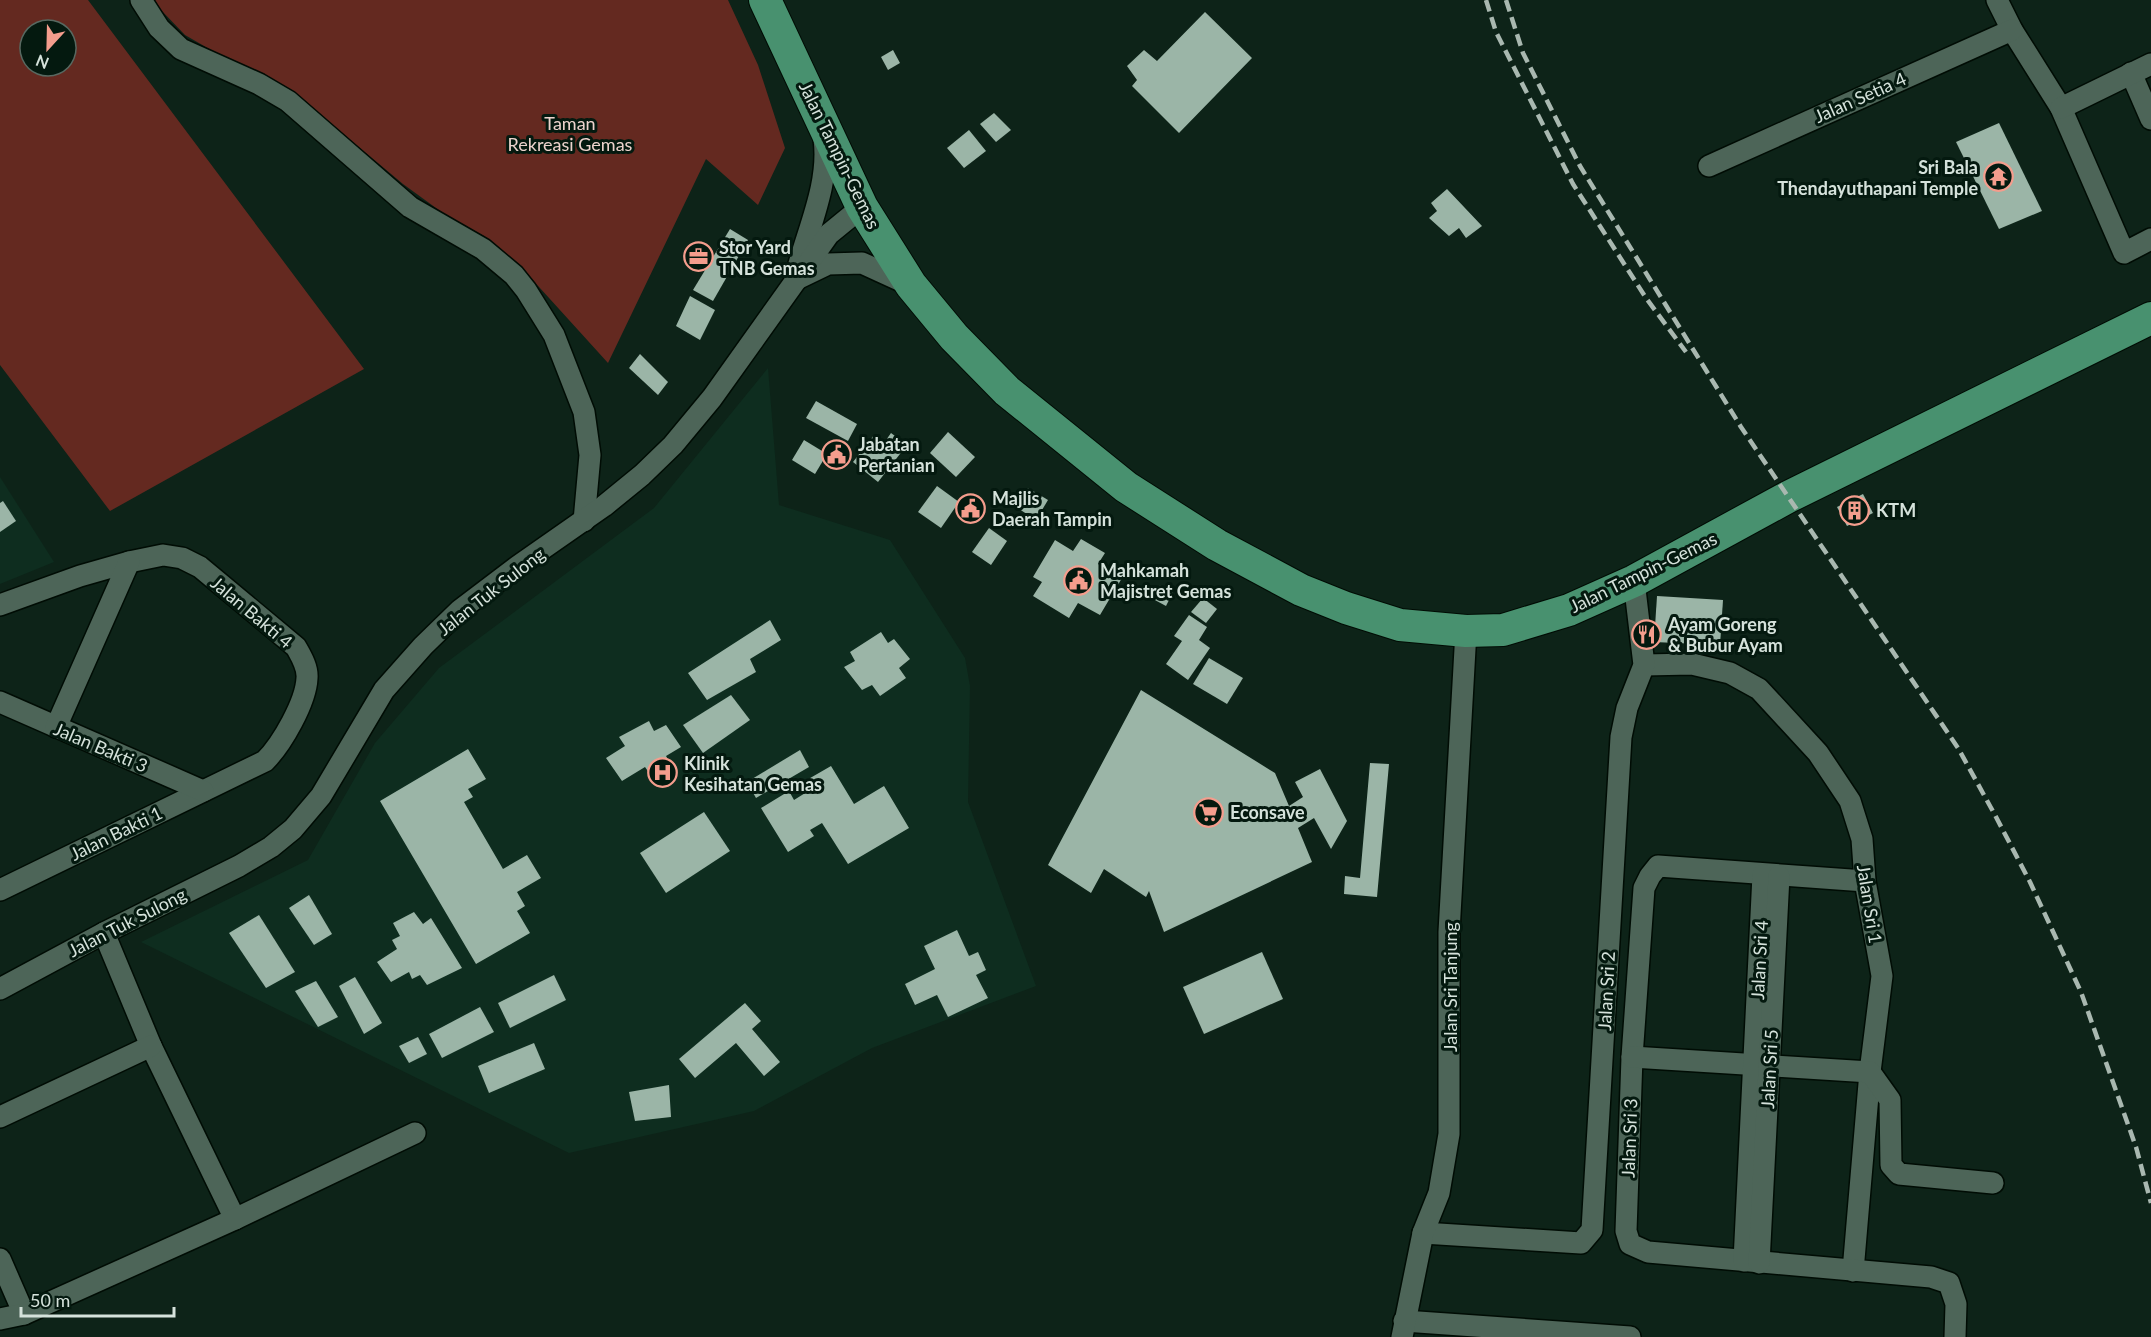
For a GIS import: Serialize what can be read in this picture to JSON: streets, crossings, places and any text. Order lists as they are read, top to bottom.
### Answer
{
  "streets": {
    "highway": ["Jalan Tampin-Gemas"],
    "street": [
      "Jalan Setia 4",
      "Jalan Tuk Sulong",
      "Jalan Bakti 4",
      "Jalan Bakti 3",
      "Jalan Bakti 1",
      "Jalan Sri 1",
      "Jalan Sri Tanjung",
      "Jalan Sri 2",
      "Jalan Sri 5",
      "Jalan Sri 3"
    ]
  },
  "crossings": [
    ["Jalan Tampin-Gemas", "Jalan Tuk Sulong"],
    ["Jalan Tampin-Gemas", "Jalan Sri Tanjung"],
    ["Jalan Tampin-Gemas", "Jalan Sri 2"],
    ["Jalan Bakti 4", "Jalan Bakti 1"],
    ["Jalan Bakti 3", "Jalan Bakti 1"],
    ["Jalan Sri 1", "Jalan Sri 2"],
    ["Jalan Sri 1", "Jalan Sri 3"],
    ["Jalan Sri Tanjung", "Jalan Sri 2"],
    ["Jalan Sri 5", "Jalan Sri 3"]
  ],
  "parks": ["Taman Rekreasi Gemas"],
  "places": {
    "temple": ["Sri Bala Thendayuthapani Temple"],
    "office": ["Stor Yard TNB Gemas"],
    "public building": ["Jabatan Pertanian", "Majlis Daerah Tampin", "Mahkamah Majistret Gemas"],
    "building": ["KTM"],
    "restaurant": ["Ayam Goreng & Bubur Ayam"],
    "hospital": ["Klinik Kesihatan Gemas"],
    "supermarket": ["Econsave"]
  },
  "scale_bar": "50 m",
  "north": "bottom"
}
